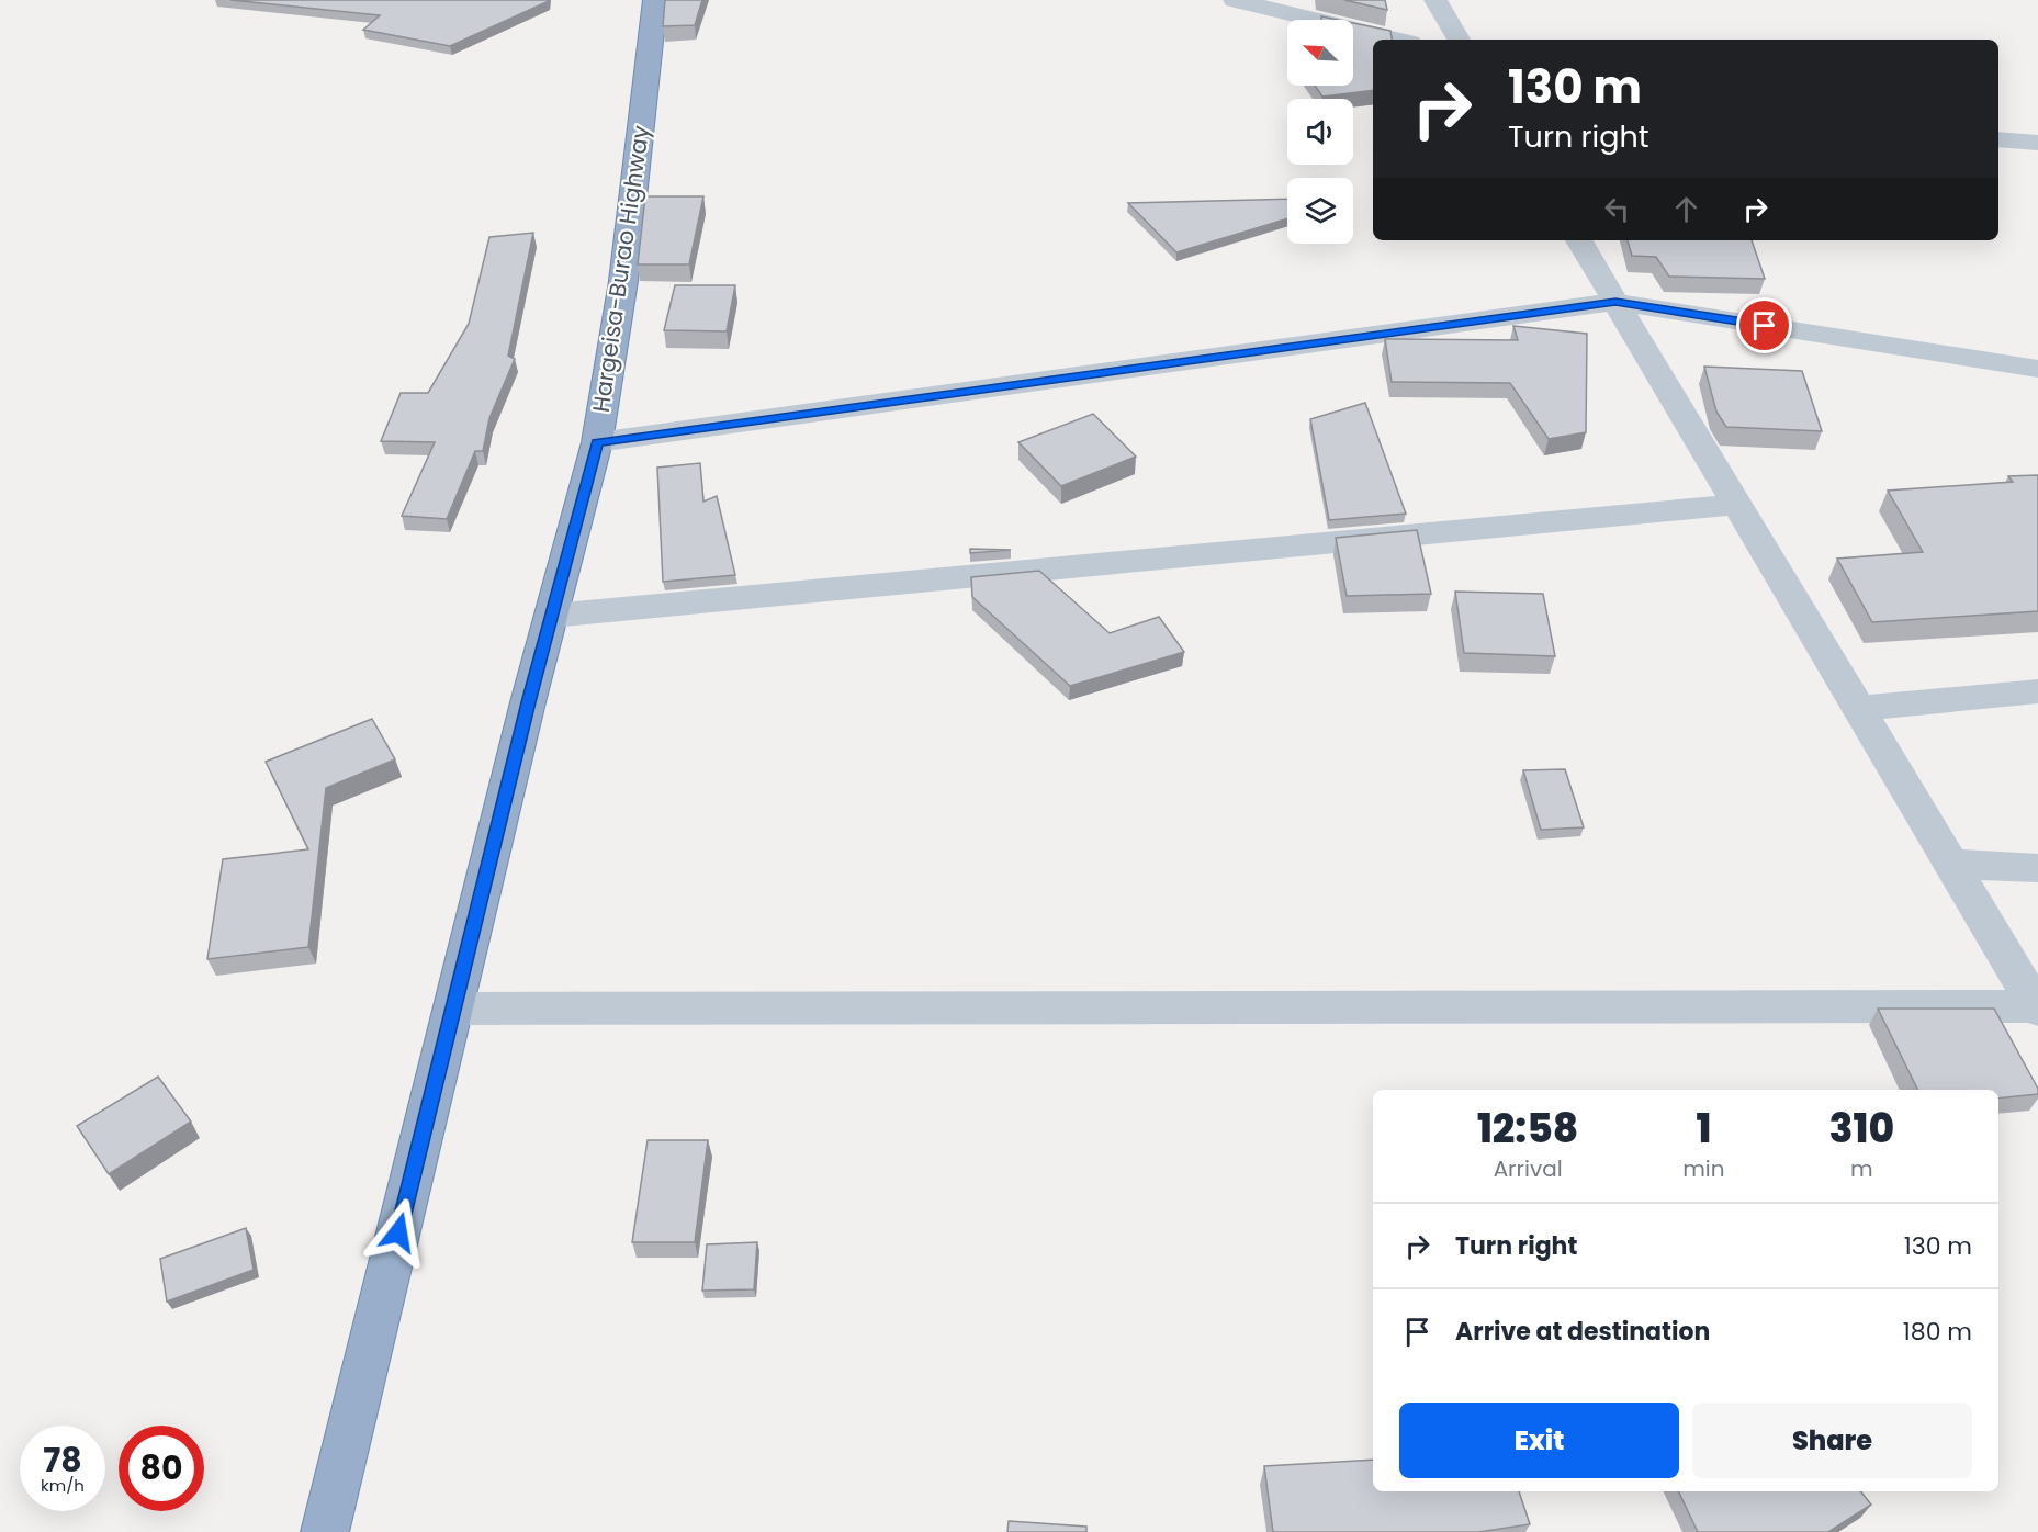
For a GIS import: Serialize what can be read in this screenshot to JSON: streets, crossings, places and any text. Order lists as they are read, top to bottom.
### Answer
{
  "streets": {
    "highway": ["Hargeisa-Burao Highway"]
  },
  "north": "top left",
  "page": {
    "turn": ["130 m", "Turn right"],
    "eta": [
      "12:58",
      "Arrival",
      "1",
      "min",
      "310",
      "m"
    ],
    "list": [
      {
        "name": "Turn right",
        "value": "130 m"
      },
      {
        "name": "Arrive at destination",
        "value": "180 m"
      }
    ],
    "buttons": ["Exit", "Share"],
    "speed": "78 km/h",
    "limit": "80"
  }
}
